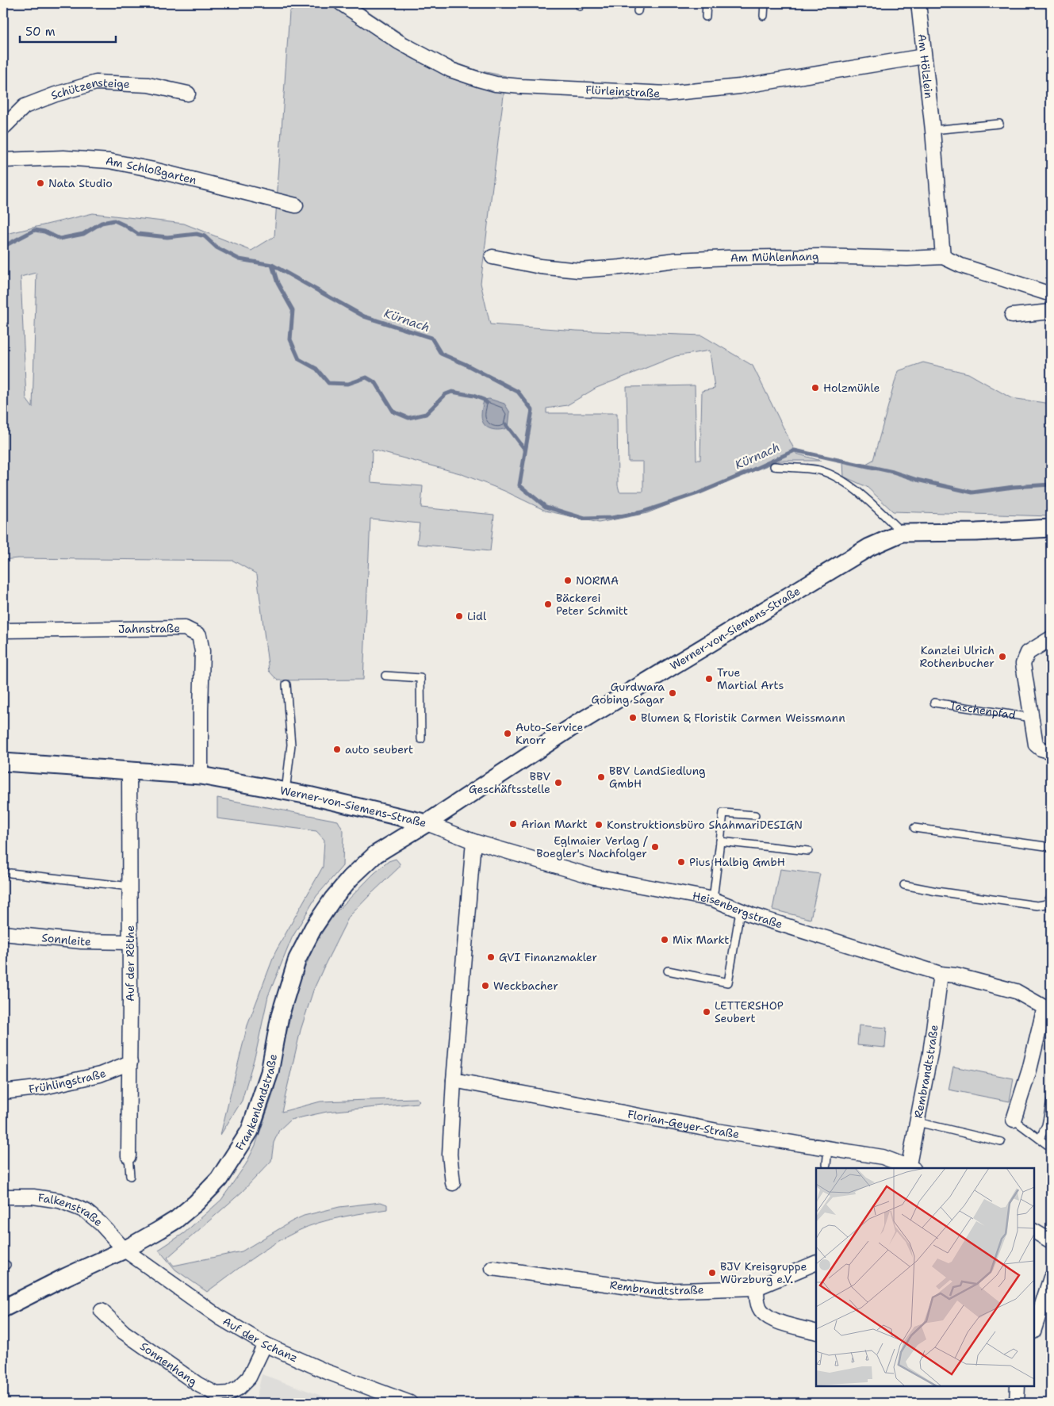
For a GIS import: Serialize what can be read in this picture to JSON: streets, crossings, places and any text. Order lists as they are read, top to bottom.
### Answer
{
  "streets": {
    "street": [
      "Am Hölzlein",
      "Schützensteige",
      "Flürleinstraße",
      "Am Schloßgarten",
      "Am Mühlenhang",
      "Werner-von-Siemens-Straße",
      "Jahnstraße",
      "Taschenpfad",
      "Heisenbergstraße",
      "Sonnleite",
      "Auf der Röthe",
      "Rembrandtstraße",
      "Frühlingstraße",
      "Frankenlandstraße",
      "Florian-Geyer-Straße",
      "Falkenstraße",
      "Auf der Schanz",
      "Sonnenhang"
    ]
  },
  "crossings": [
    ["Am Hölzlein", "Flürleinstraße"],
    ["Am Hölzlein", "Am Mühlenhang"],
    ["Werner-von-Siemens-Straße", "Jahnstraße"],
    ["Werner-von-Siemens-Straße", "Heisenbergstraße"],
    ["Werner-von-Siemens-Straße", "Auf der Röthe"],
    ["Werner-von-Siemens-Straße", "Frankenlandstraße"],
    ["Heisenbergstraße", "Rembrandtstraße"],
    ["Heisenbergstraße", "Frankenlandstraße"],
    ["Sonnleite", "Auf der Röthe"],
    ["Auf der Röthe", "Frühlingstraße"],
    ["Rembrandtstraße", "Florian-Geyer-Straße"],
    ["Frankenlandstraße", "Falkenstraße"],
    ["Frankenlandstraße", "Auf der Schanz"],
    ["Falkenstraße", "Auf der Schanz"],
    ["Auf der Schanz", "Sonnenhang"]
  ],
  "water": ["Kürnach"],
  "places": [
    "Nata Studio",
    "Holzmühle",
    "NORMA",
    "Bäckerei Peter Schmitt",
    "Lidl",
    "Kanzlei Ulrich Rothenbucher",
    "True Martial Arts",
    "Gurdwara Gobing Sagar",
    "Blumen & Floristik Carmen Weissmann",
    "Auto-Service Knorr",
    "auto seubert",
    "BBV LandSiedlung GmbH",
    "BBV Geschäftsstelle",
    "Arian Markt",
    "Konstruktionsbüro ShahmariDESIGN",
    "Eglmaier Verlag / Boegler's Nachfolger",
    "Pius Halbig GmbH",
    "Mix Markt",
    "GVI Finanzmakler",
    "Weckbacher",
    "LETTERSHOP Seubert",
    "BJV Kreisgruppe Würzburg e.V."
  ],
  "scale_bar": "50 m"
}
